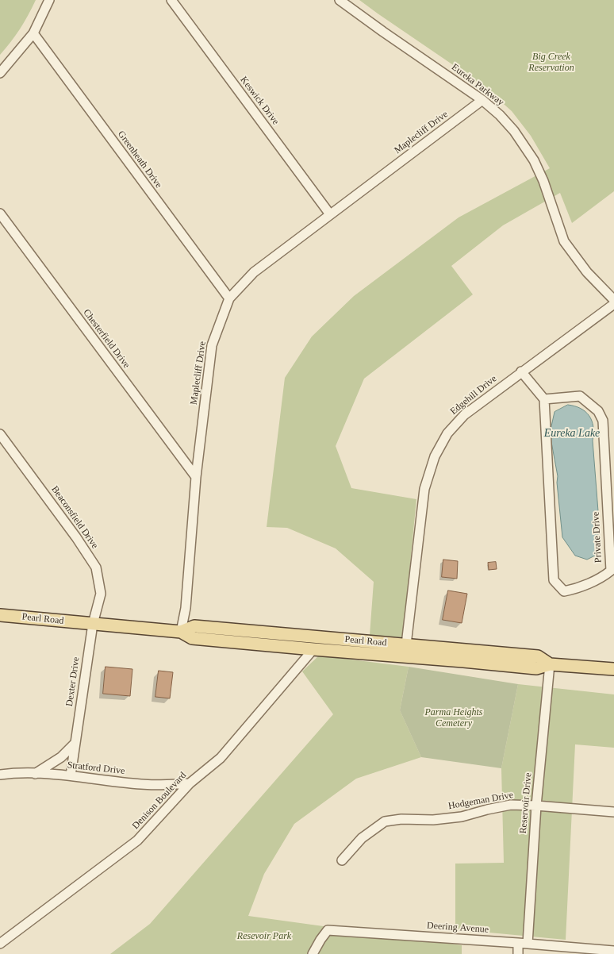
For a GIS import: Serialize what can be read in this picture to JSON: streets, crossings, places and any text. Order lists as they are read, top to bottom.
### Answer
{
  "streets": {
    "main road": ["Pearl Road"],
    "street": [
      "Eureka Parkway",
      "Keswick Drive",
      "Maplecliff Drive",
      "Greenheath Drive",
      "Chesterfield Drive",
      "Edgehill Drive",
      "Beaconsfield Drive",
      "Private Drive",
      "Dexter Drive",
      "Stratford Drive",
      "Denison Boulevard",
      "Hodgeman Drive",
      "Reservoir Drive",
      "Deering Avenue"
    ]
  },
  "crossings": [
    ["Eureka Parkway", "Maplecliff Drive"],
    ["Keswick Drive", "Maplecliff Drive"],
    ["Maplecliff Drive", "Greenheath Drive"],
    ["Maplecliff Drive", "Chesterfield Drive"],
    ["Maplecliff Drive", "Pearl Road"],
    ["Edgehill Drive", "Pearl Road"],
    ["Beaconsfield Drive", "Pearl Road"],
    ["Beaconsfield Drive", "Dexter Drive"],
    ["Pearl Road", "Dexter Drive"],
    ["Pearl Road", "Denison Boulevard"],
    ["Pearl Road", "Reservoir Drive"],
    ["Dexter Drive", "Stratford Drive"],
    ["Stratford Drive", "Denison Boulevard"],
    ["Hodgeman Drive", "Reservoir Drive"],
    ["Reservoir Drive", "Deering Avenue"]
  ],
  "water": ["Eureka Lake"],
  "parks": ["Big Creek Reservation", "Parma Heights Cemetery", "Resevoir Park"]
}
